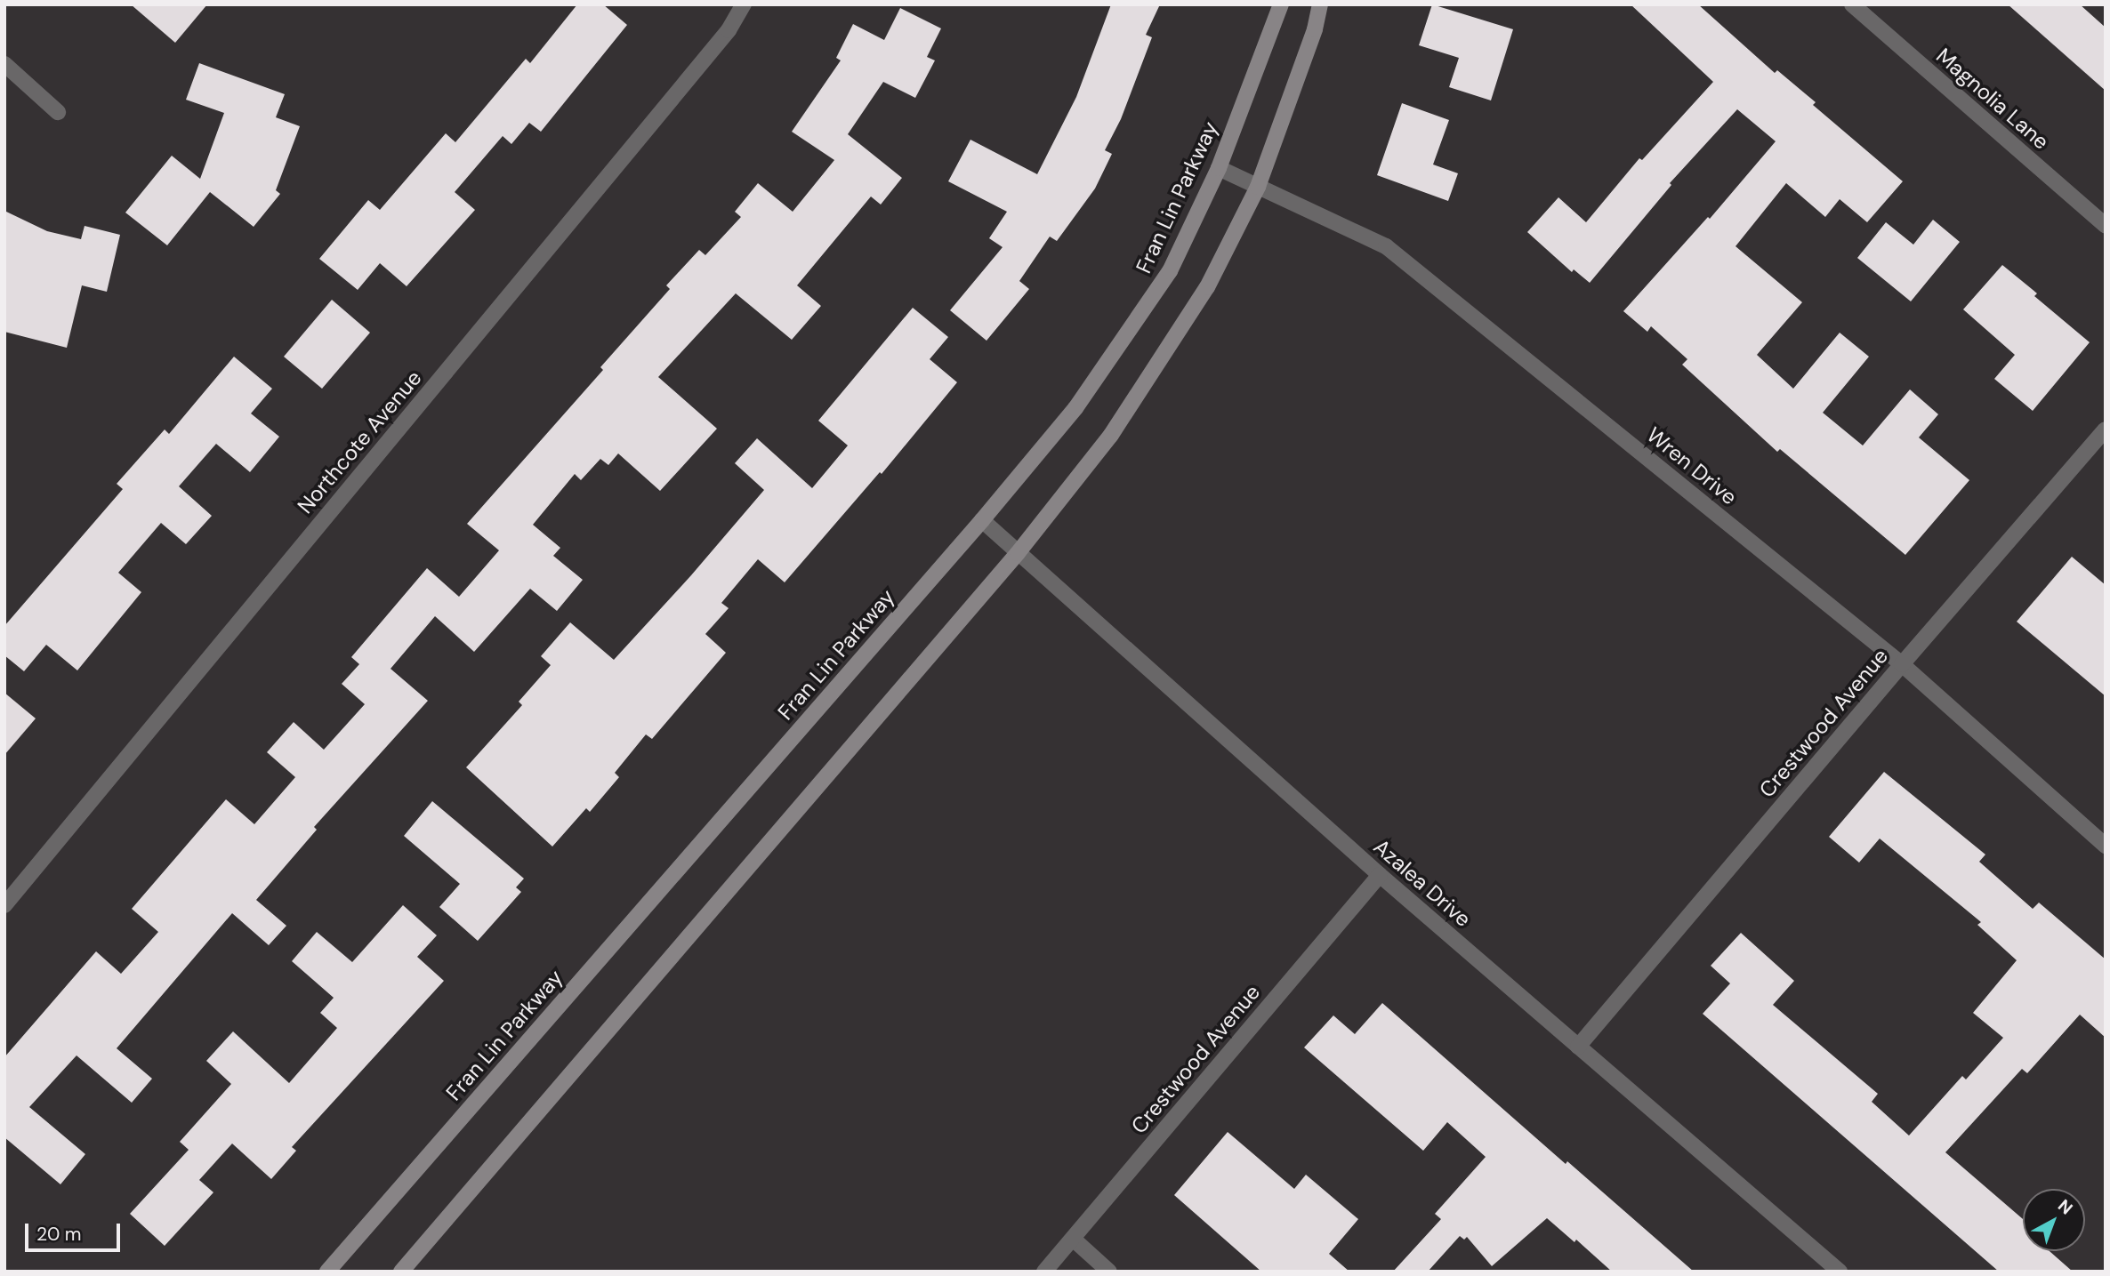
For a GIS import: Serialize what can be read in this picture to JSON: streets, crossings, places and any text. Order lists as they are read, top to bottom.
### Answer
{
  "streets": {
    "street": [
      "Magnolia Lane",
      "Fran Lin Parkway",
      "Northcote Avenue",
      "Wren Drive",
      "Crestwood Avenue",
      "Azalea Drive"
    ]
  },
  "crossings": [
    ["Fran Lin Parkway", "Wren Drive"],
    ["Fran Lin Parkway", "Azalea Drive"],
    ["Wren Drive", "Crestwood Avenue"],
    ["Crestwood Avenue", "Azalea Drive"]
  ],
  "scale_bar": "20 m",
  "north": "top right"
}
